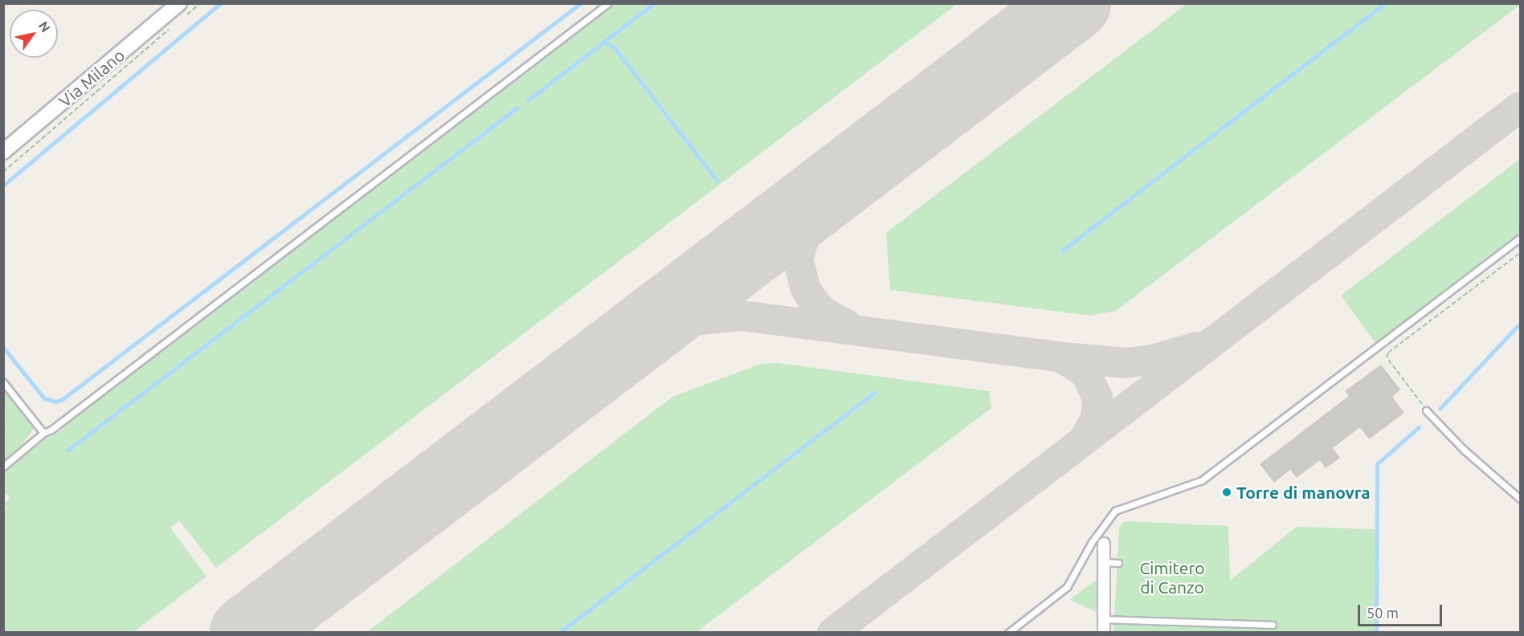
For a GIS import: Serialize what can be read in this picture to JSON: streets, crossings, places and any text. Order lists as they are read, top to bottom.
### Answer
{
  "streets": {
    "street": ["Via Milano"]
  },
  "parks": ["Cimitero di Canzo"],
  "places": ["Torre di manovra"],
  "scale_bar": "50 m",
  "north": "top right"
}
